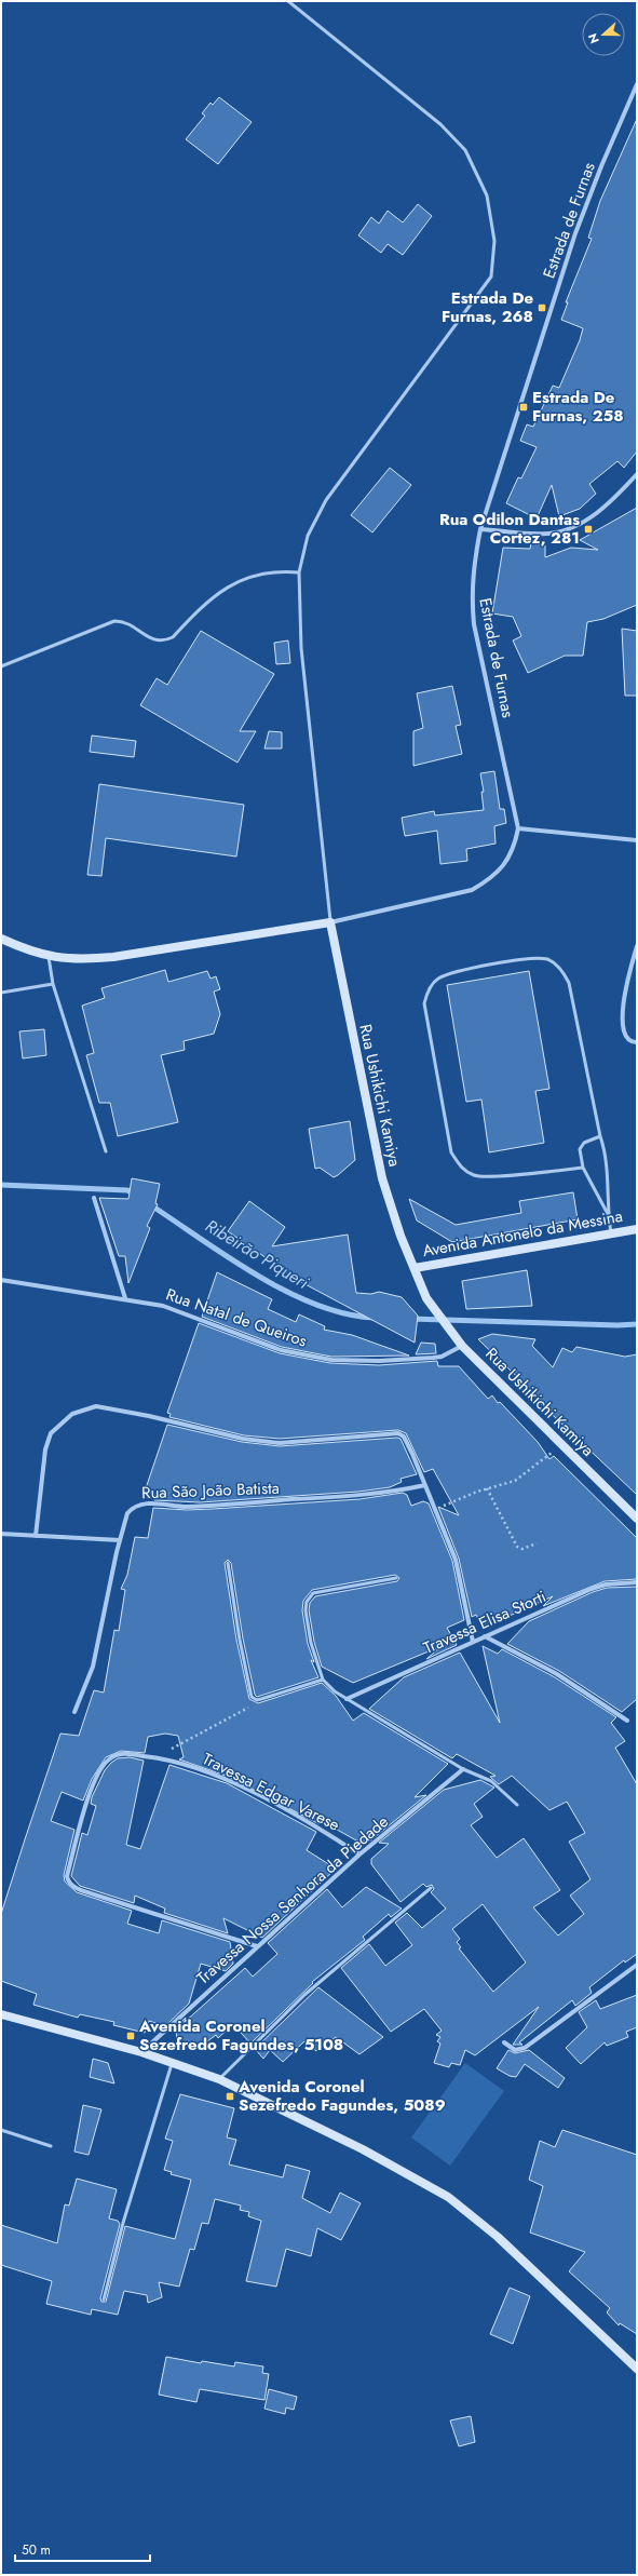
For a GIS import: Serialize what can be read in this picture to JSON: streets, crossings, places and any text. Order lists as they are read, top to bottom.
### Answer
{
  "streets": {
    "main road": ["Rua Ushikichi Kamiya", "Avenida Antonelo da Messina"],
    "street": [
      "Estrada de Furnas",
      "Rua Natal de Queiros",
      "Rua São João Batista",
      "Travessa Elisa Storti",
      "Travessa Edgar Varese",
      "Travessa Nossa Senhora da Piedade"
    ]
  },
  "crossings": [
    ["Estrada de Furnas", "Rua Ushikichi Kamiya"],
    ["Rua Ushikichi Kamiya", "Avenida Antonelo da Messina"],
    ["Rua Ushikichi Kamiya", "Rua Natal de Queiros"],
    ["Travessa Edgar Varese", "Travessa Nossa Senhora da Piedade"]
  ],
  "water": ["Ribeirão Piqueri"],
  "places": {
    "transit": [
      "Estrada De Furnas, 268",
      "Estrada De Furnas, 258",
      "Rua Odilon Dantas Cortez, 281",
      "Avenida Coronel Sezefredo Fagundes, 5108",
      "Avenida Coronel Sezefredo Fagundes, 5089"
    ]
  },
  "scale_bar": "50 m",
  "north": "left"
}
